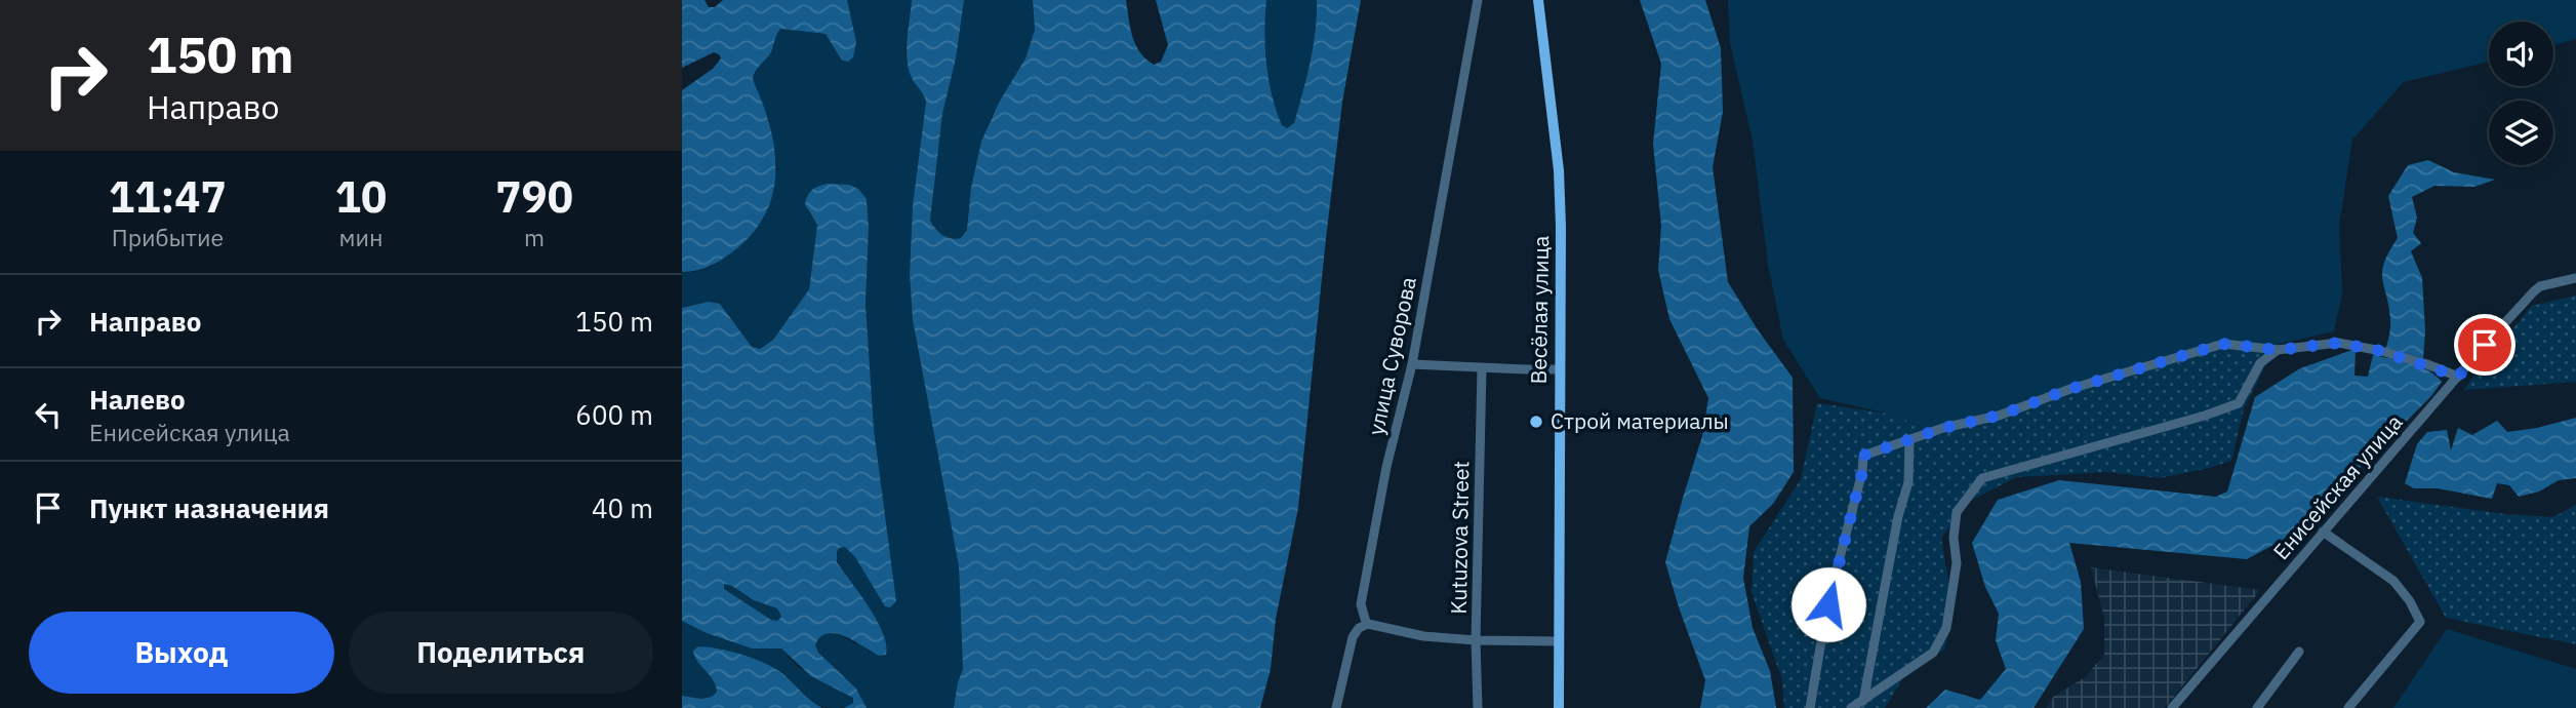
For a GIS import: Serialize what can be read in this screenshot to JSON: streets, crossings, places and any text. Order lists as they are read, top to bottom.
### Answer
{
  "streets": {
    "main road": ["Весёлая улица"],
    "street": ["улица Суворова", "Енисейская улица", "Kutuzova Street"]
  },
  "places": ["Строй материалы"],
  "page": {
    "turn": ["150 m", "Направо"],
    "eta": [
      "11:47",
      "Прибытие",
      "10",
      "мин",
      "790",
      "m"
    ],
    "list": [
      {
        "name": "Направо",
        "value": "150 m"
      },
      {
        "name": "Налево",
        "note": "Енисейская улица",
        "value": "600 m"
      },
      {
        "name": "Пункт назначения",
        "value": "40 m"
      }
    ],
    "buttons": ["Выход", "Поделиться"]
  }
}
